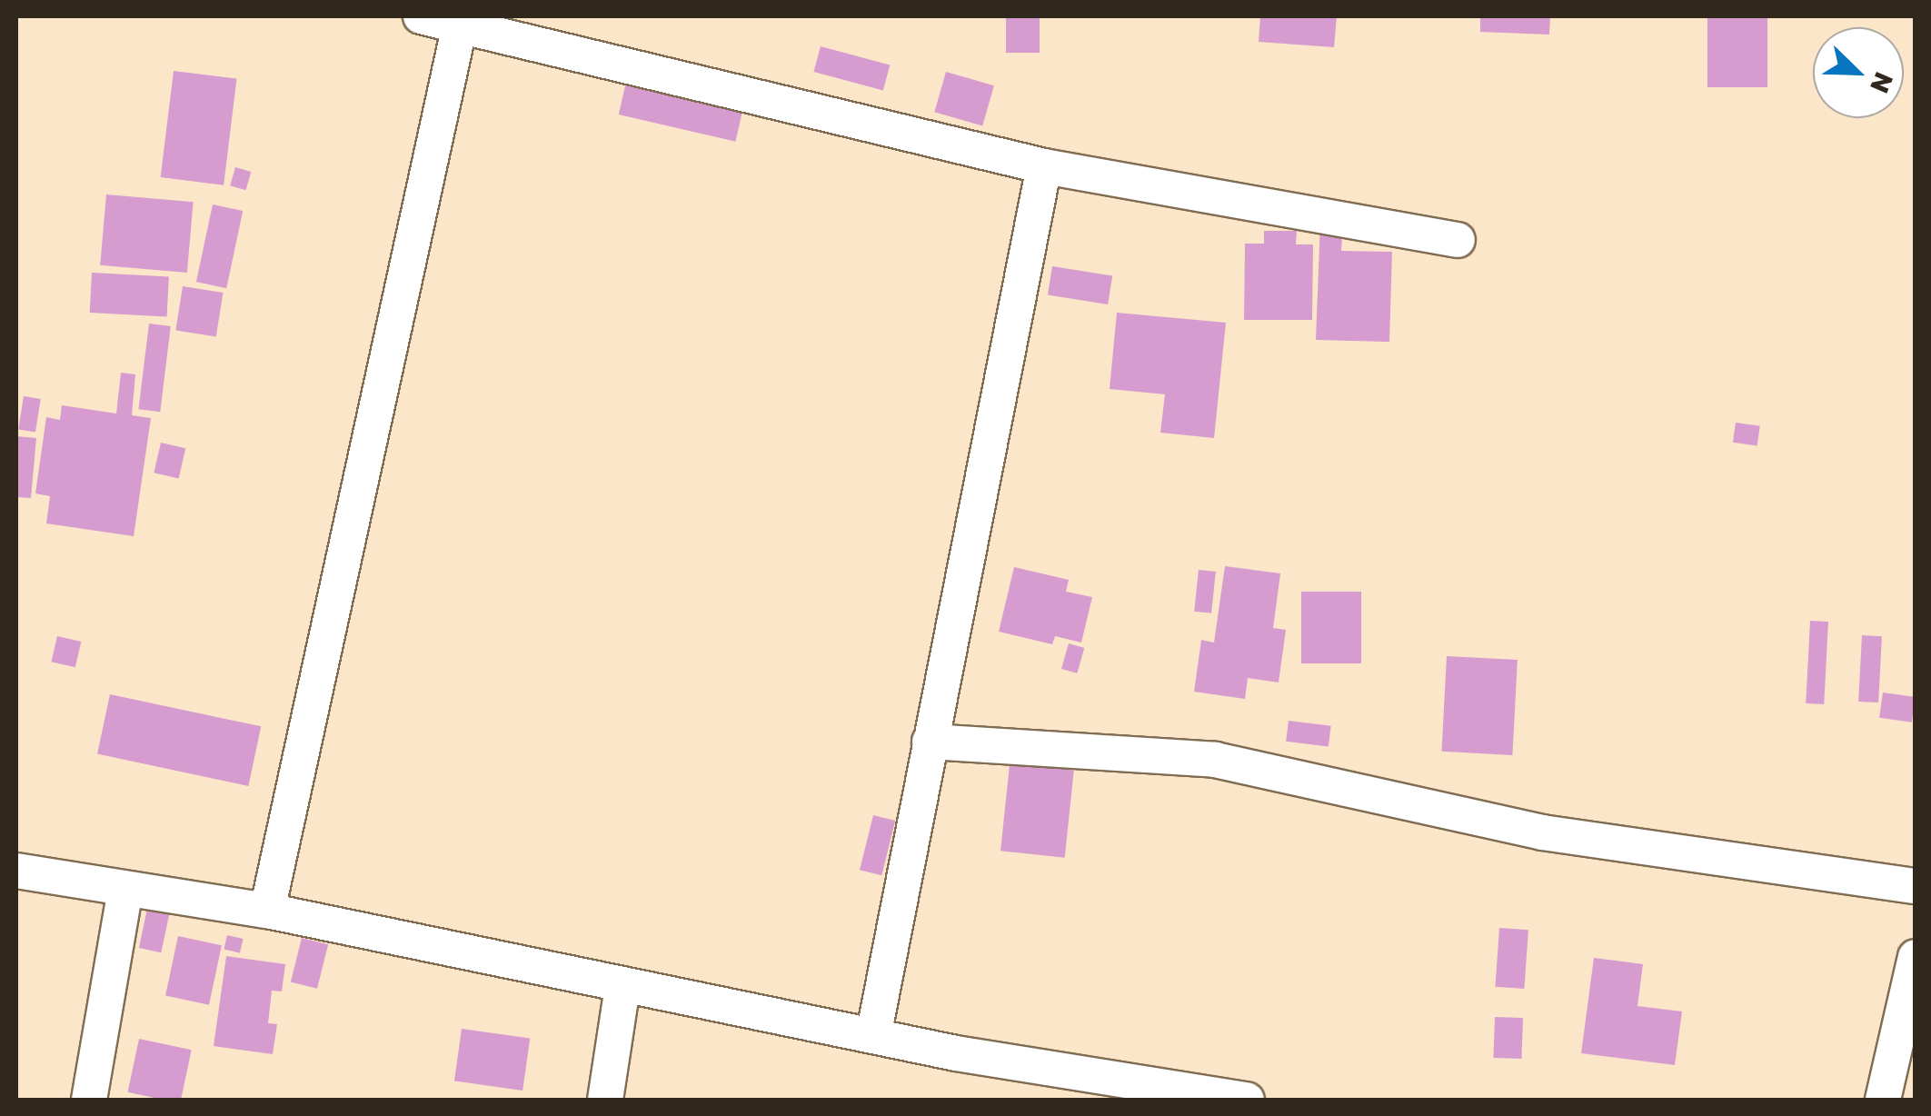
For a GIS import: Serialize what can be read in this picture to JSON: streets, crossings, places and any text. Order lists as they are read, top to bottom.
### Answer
{
  "north": "bottom right"
}
